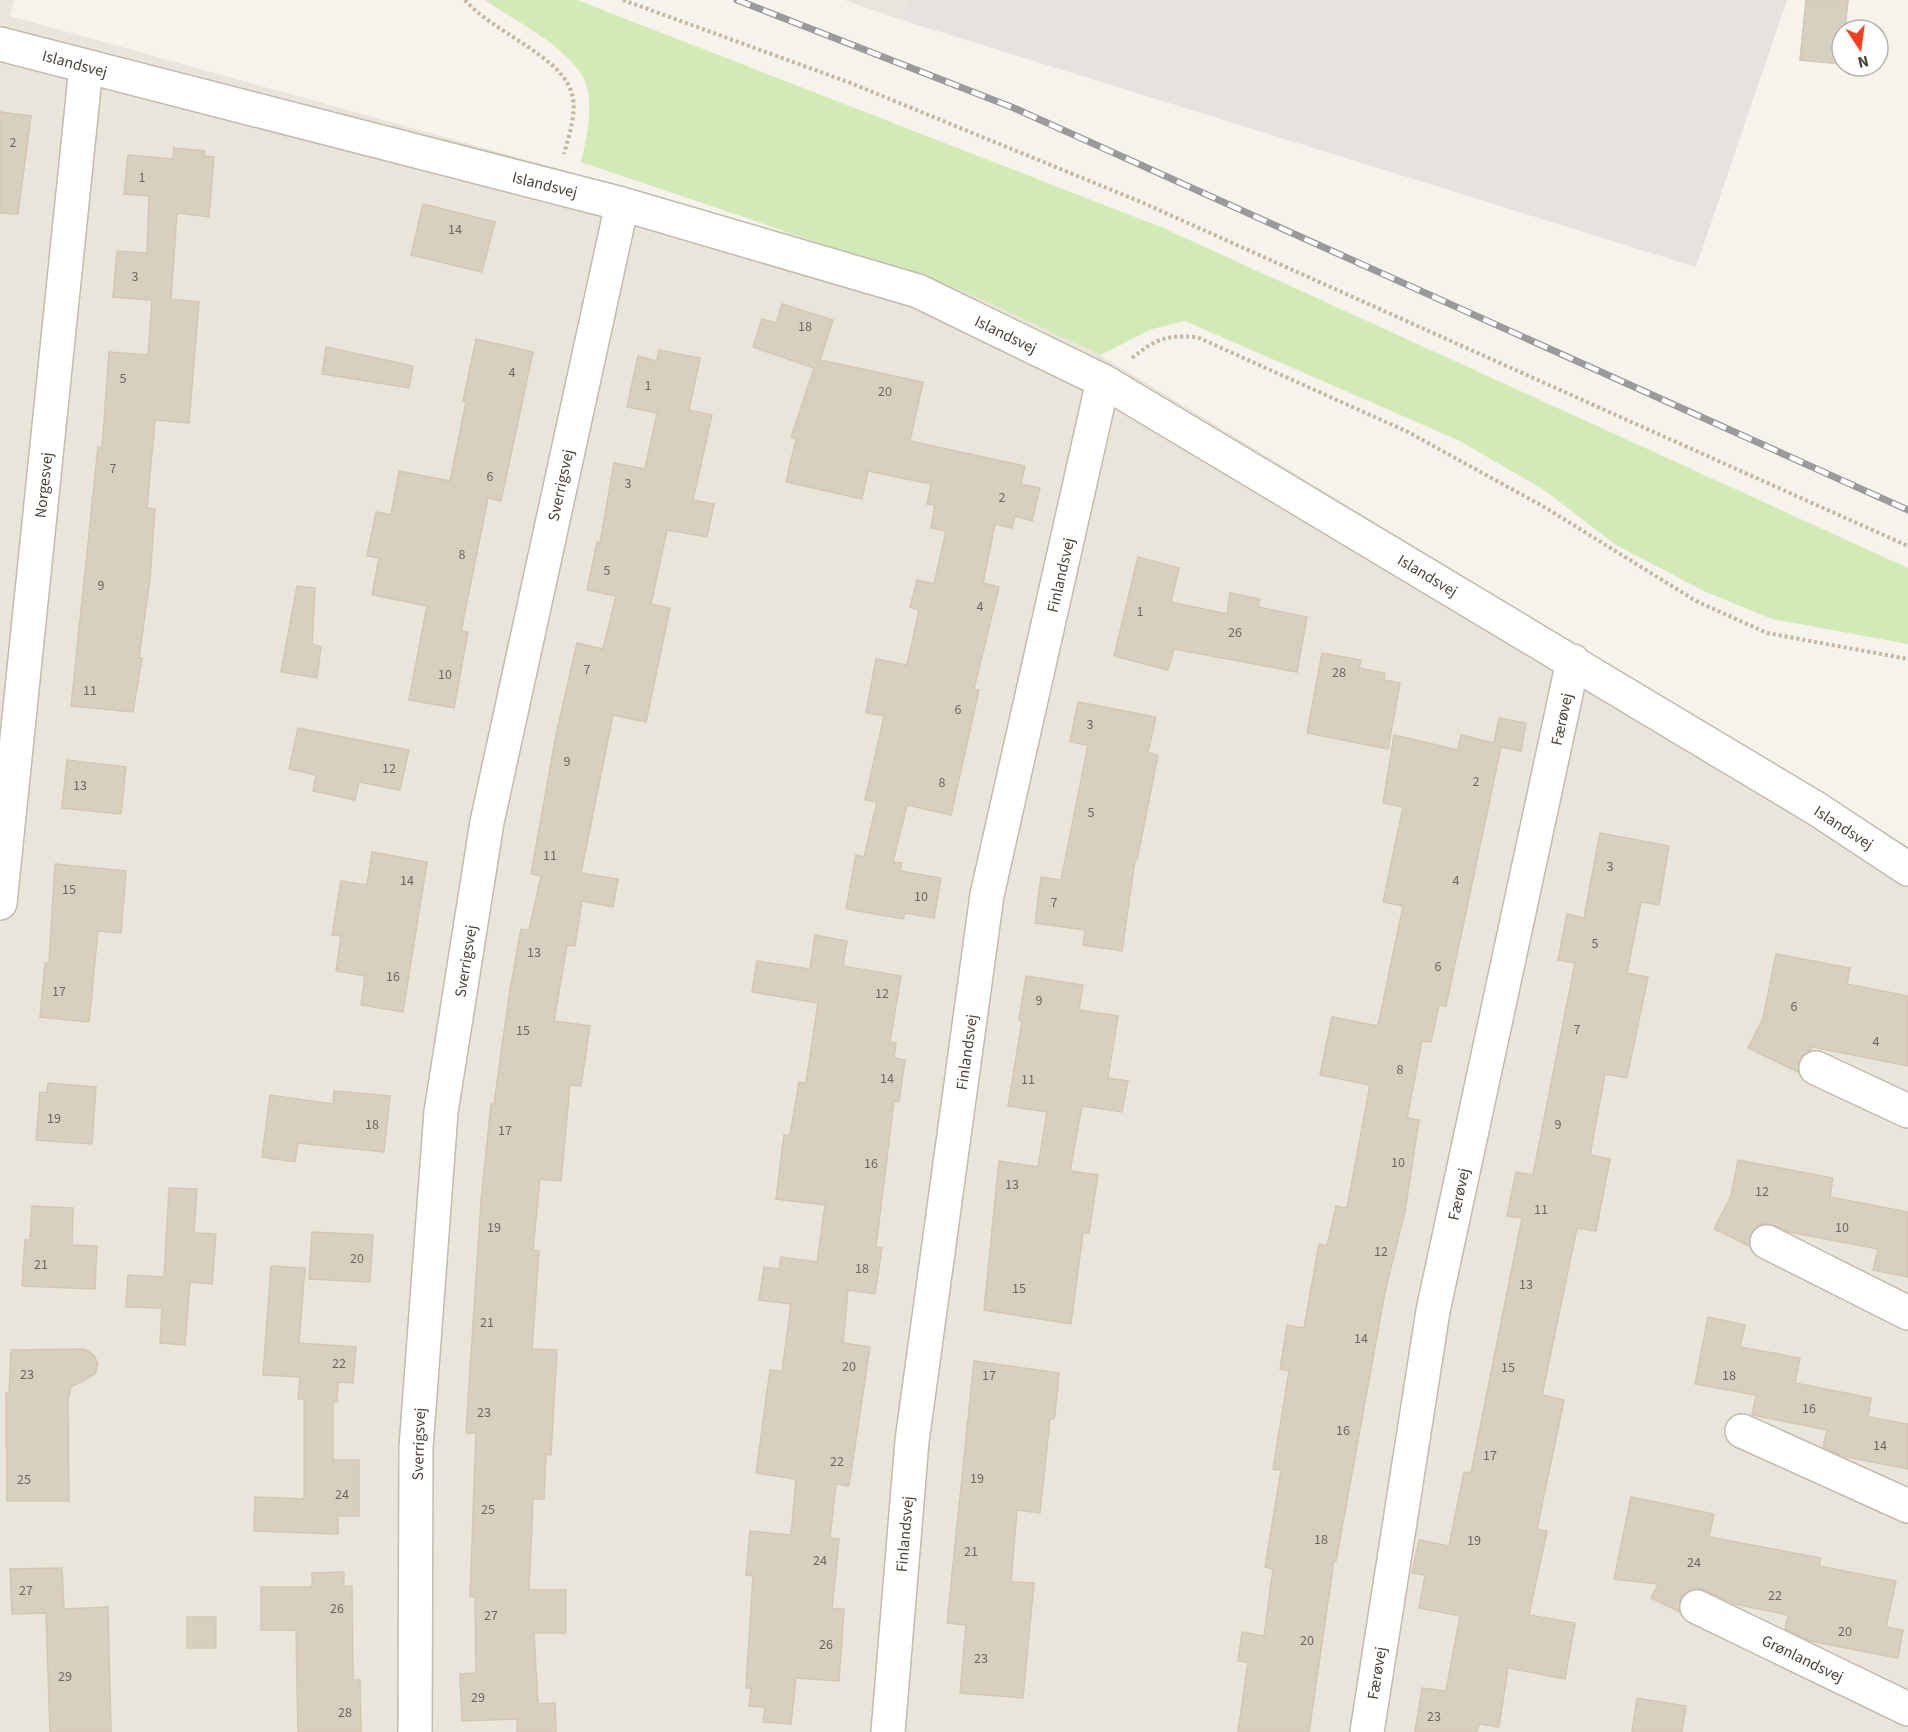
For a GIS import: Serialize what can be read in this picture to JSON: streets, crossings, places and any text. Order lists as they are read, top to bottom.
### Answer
{
  "streets": {
    "street": [
      "Islandsvej",
      "Norgesvej",
      "Sverrigsvej",
      "Finlandsvej",
      "Færøvej",
      "Grønlandsvej"
    ]
  },
  "crossings": [
    ["Islandsvej", "Norgesvej"],
    ["Islandsvej", "Sverrigsvej"],
    ["Islandsvej", "Finlandsvej"],
    ["Islandsvej", "Færøvej"]
  ],
  "house_numbers": [
    "2",
    "1",
    "14",
    "3",
    "18",
    "4",
    "5",
    "1",
    "20",
    "7",
    "6",
    "3",
    "2",
    "8",
    "5",
    "9",
    "4",
    "1",
    "26",
    "7",
    "28",
    "10",
    "11",
    "6",
    "3",
    "9",
    "12",
    "2",
    "8",
    "13",
    "5",
    "11",
    "3",
    "14",
    "4",
    "15",
    "10",
    "7",
    "5",
    "13",
    "6",
    "16",
    "17",
    "12",
    "9",
    "6",
    "7",
    "15",
    "4",
    "8",
    "14",
    "11",
    "19",
    "18",
    "9",
    "17",
    "10",
    "16",
    "13",
    "12",
    "11",
    "19",
    "10",
    "12",
    "20",
    "21",
    "18",
    "13",
    "15",
    "21",
    "14",
    "22",
    "20",
    "15",
    "23",
    "17",
    "18",
    "16",
    "23",
    "16",
    "14",
    "17",
    "22",
    "19",
    "25",
    "24",
    "25",
    "18",
    "19",
    "21",
    "24",
    "24",
    "27",
    "22",
    "26",
    "27",
    "20",
    "20",
    "26",
    "23",
    "29",
    "29",
    "28",
    "23"
  ],
  "north": "bottom"
}
